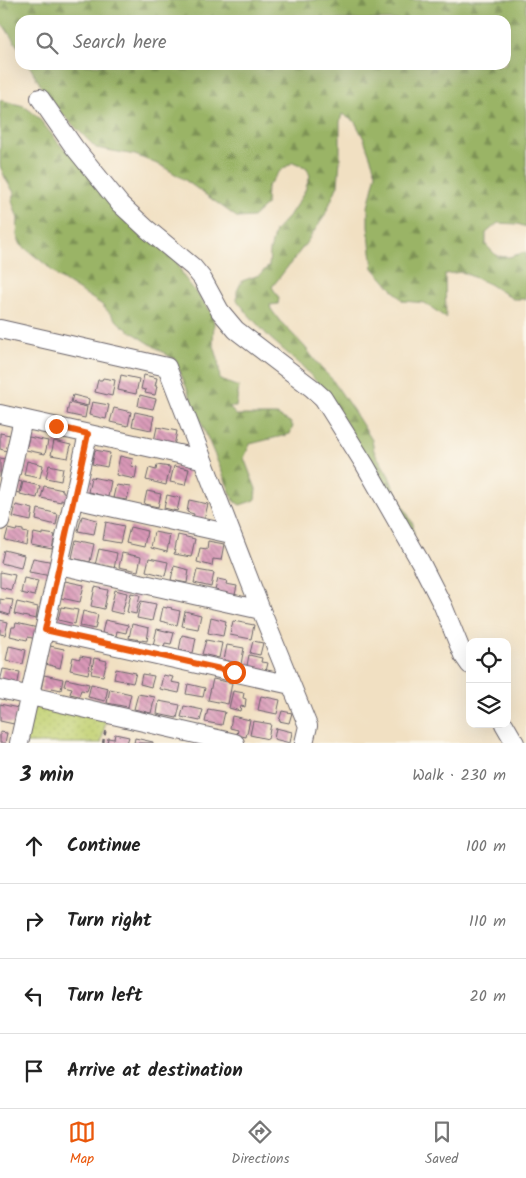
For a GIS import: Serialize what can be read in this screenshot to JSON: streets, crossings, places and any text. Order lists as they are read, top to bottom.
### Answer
{
  "page": {
    "search": "Search here",
    "heading": ["3 min", "Walk · 230 m"],
    "list": [
      ["Continue", "100 m"],
      ["Turn right", "110 m"],
      ["Turn left", "20 m"],
      "Arrive at destination"
    ],
    "nav": ["Map", "Directions", "Saved"]
  }
}
